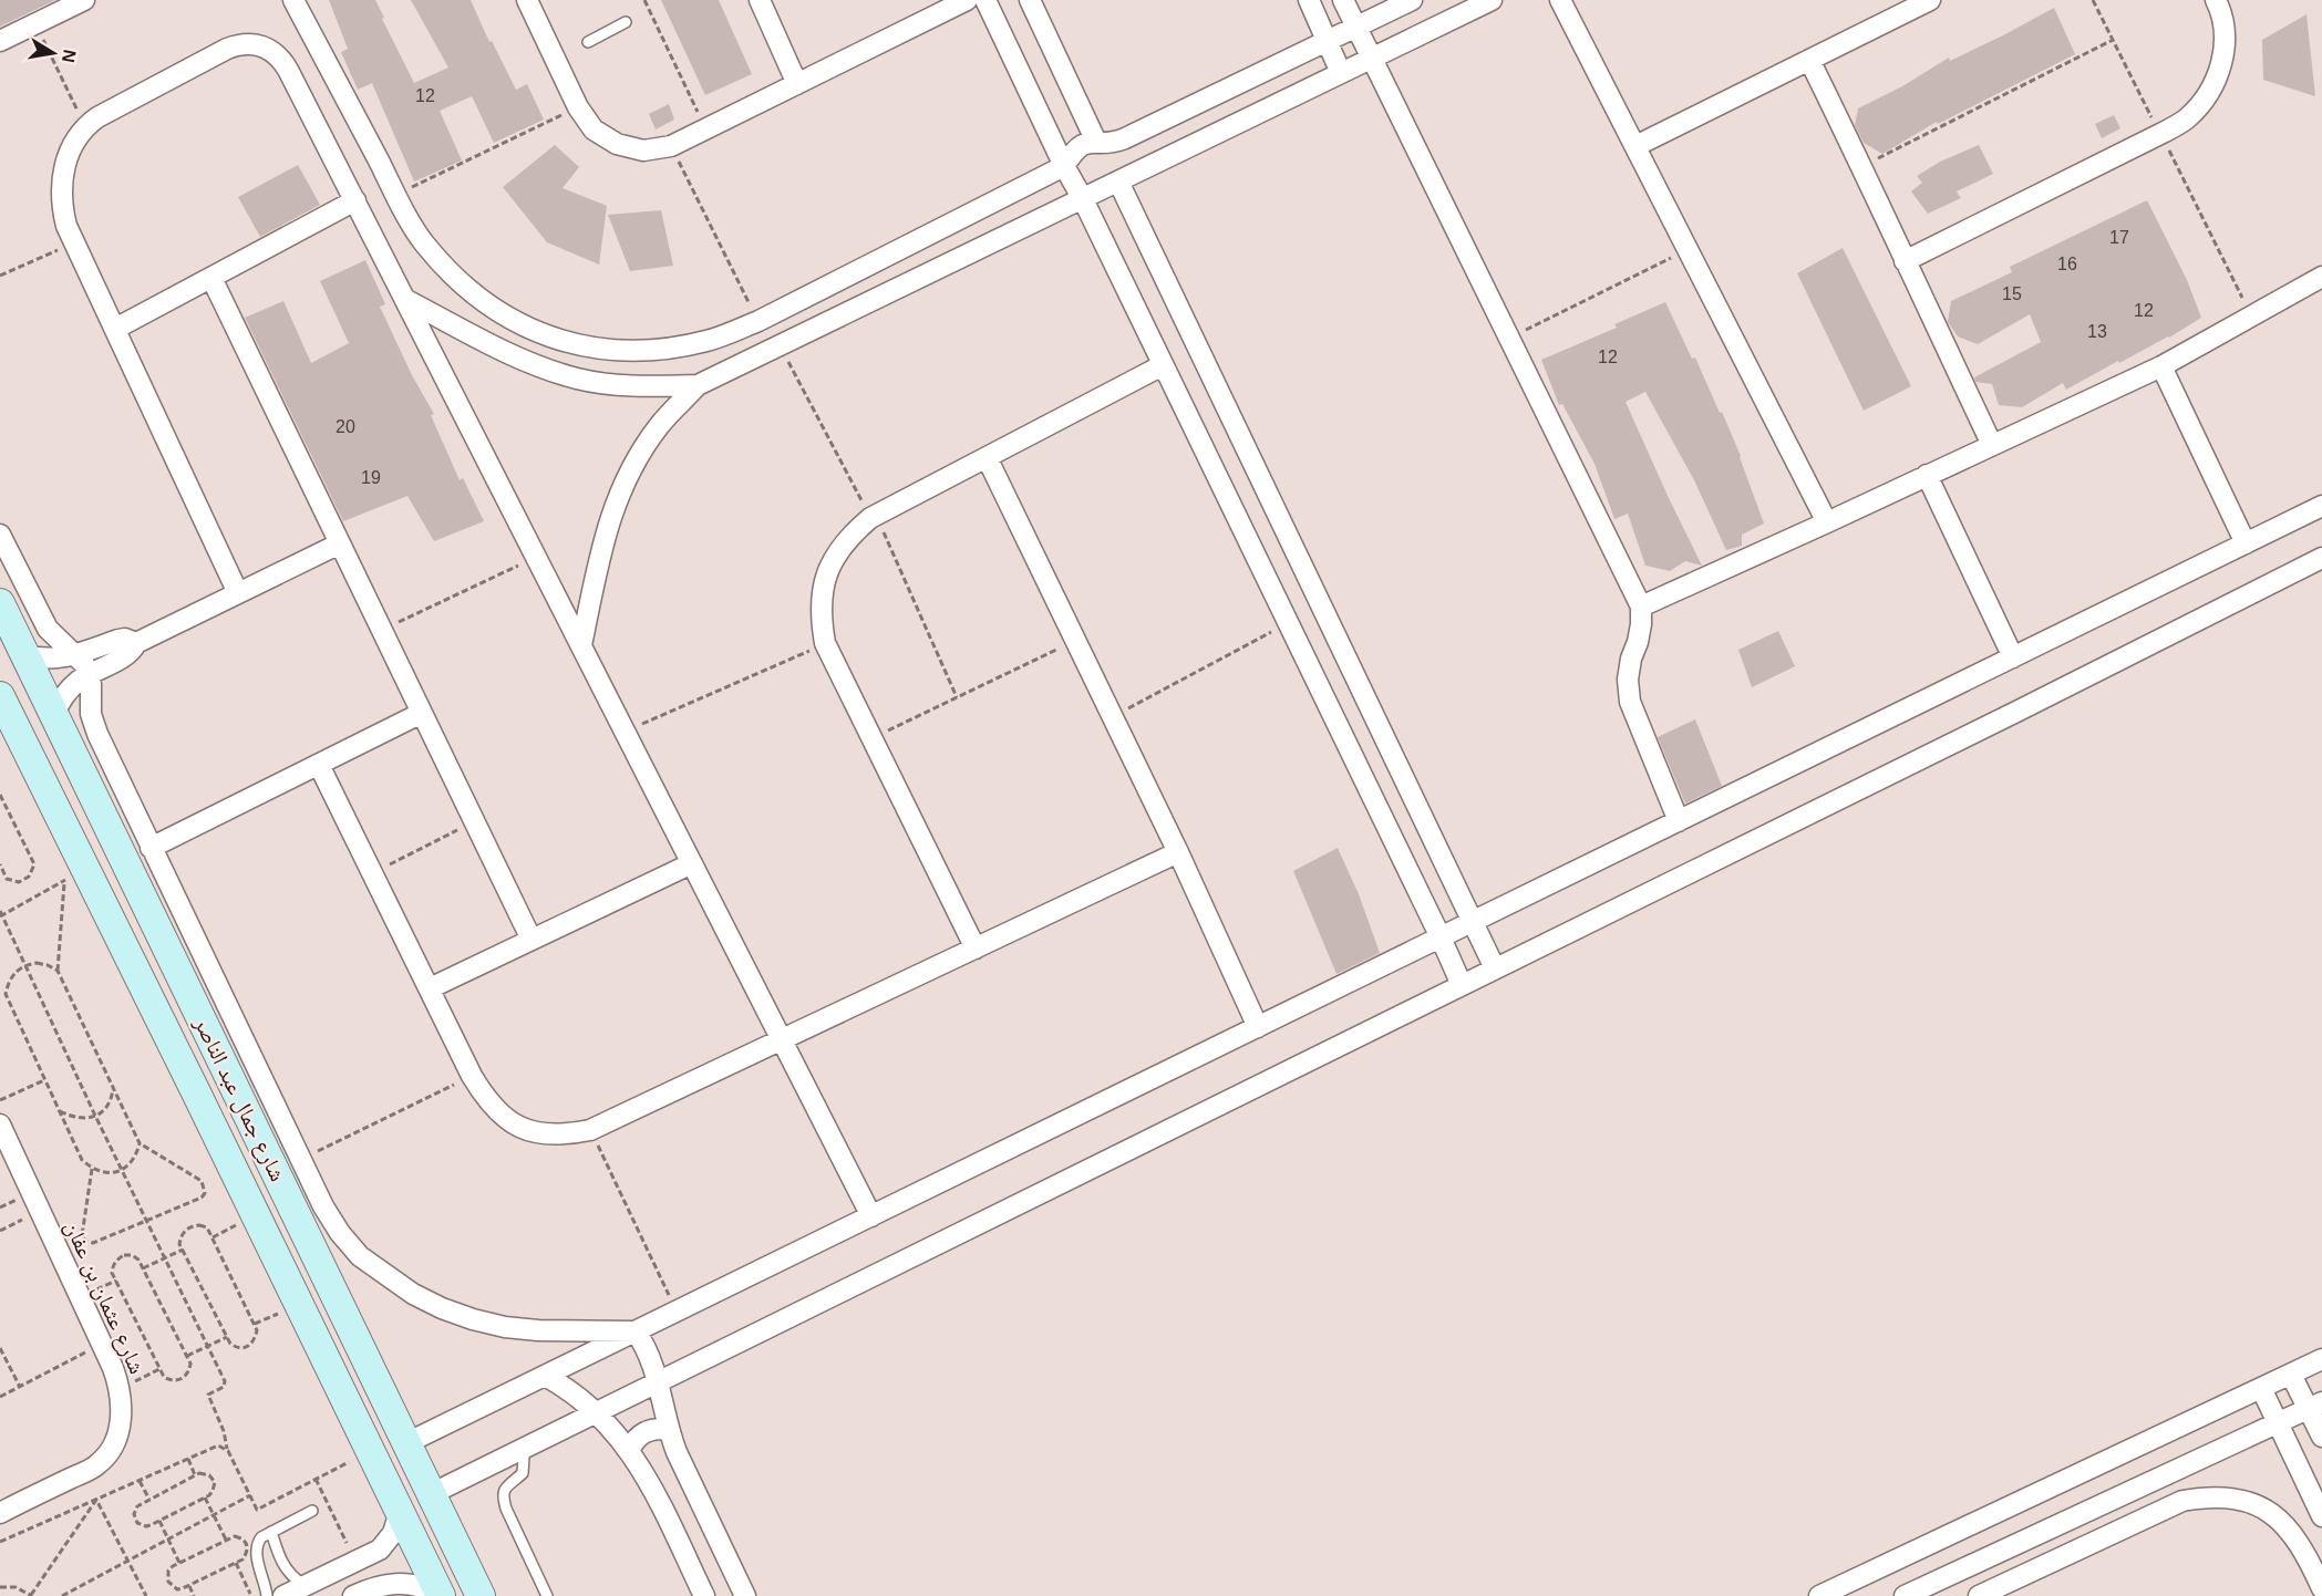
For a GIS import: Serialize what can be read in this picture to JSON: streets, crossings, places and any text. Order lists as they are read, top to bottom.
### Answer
{
  "streets": {
    "main road": ["شارع جمال عبد الناصر"],
    "street": ["شارع عثمان بن عفان"]
  },
  "house_numbers": [
    "12",
    "17",
    "16",
    "15",
    "12",
    "13",
    "12",
    "20",
    "19"
  ],
  "north": "right"
}
